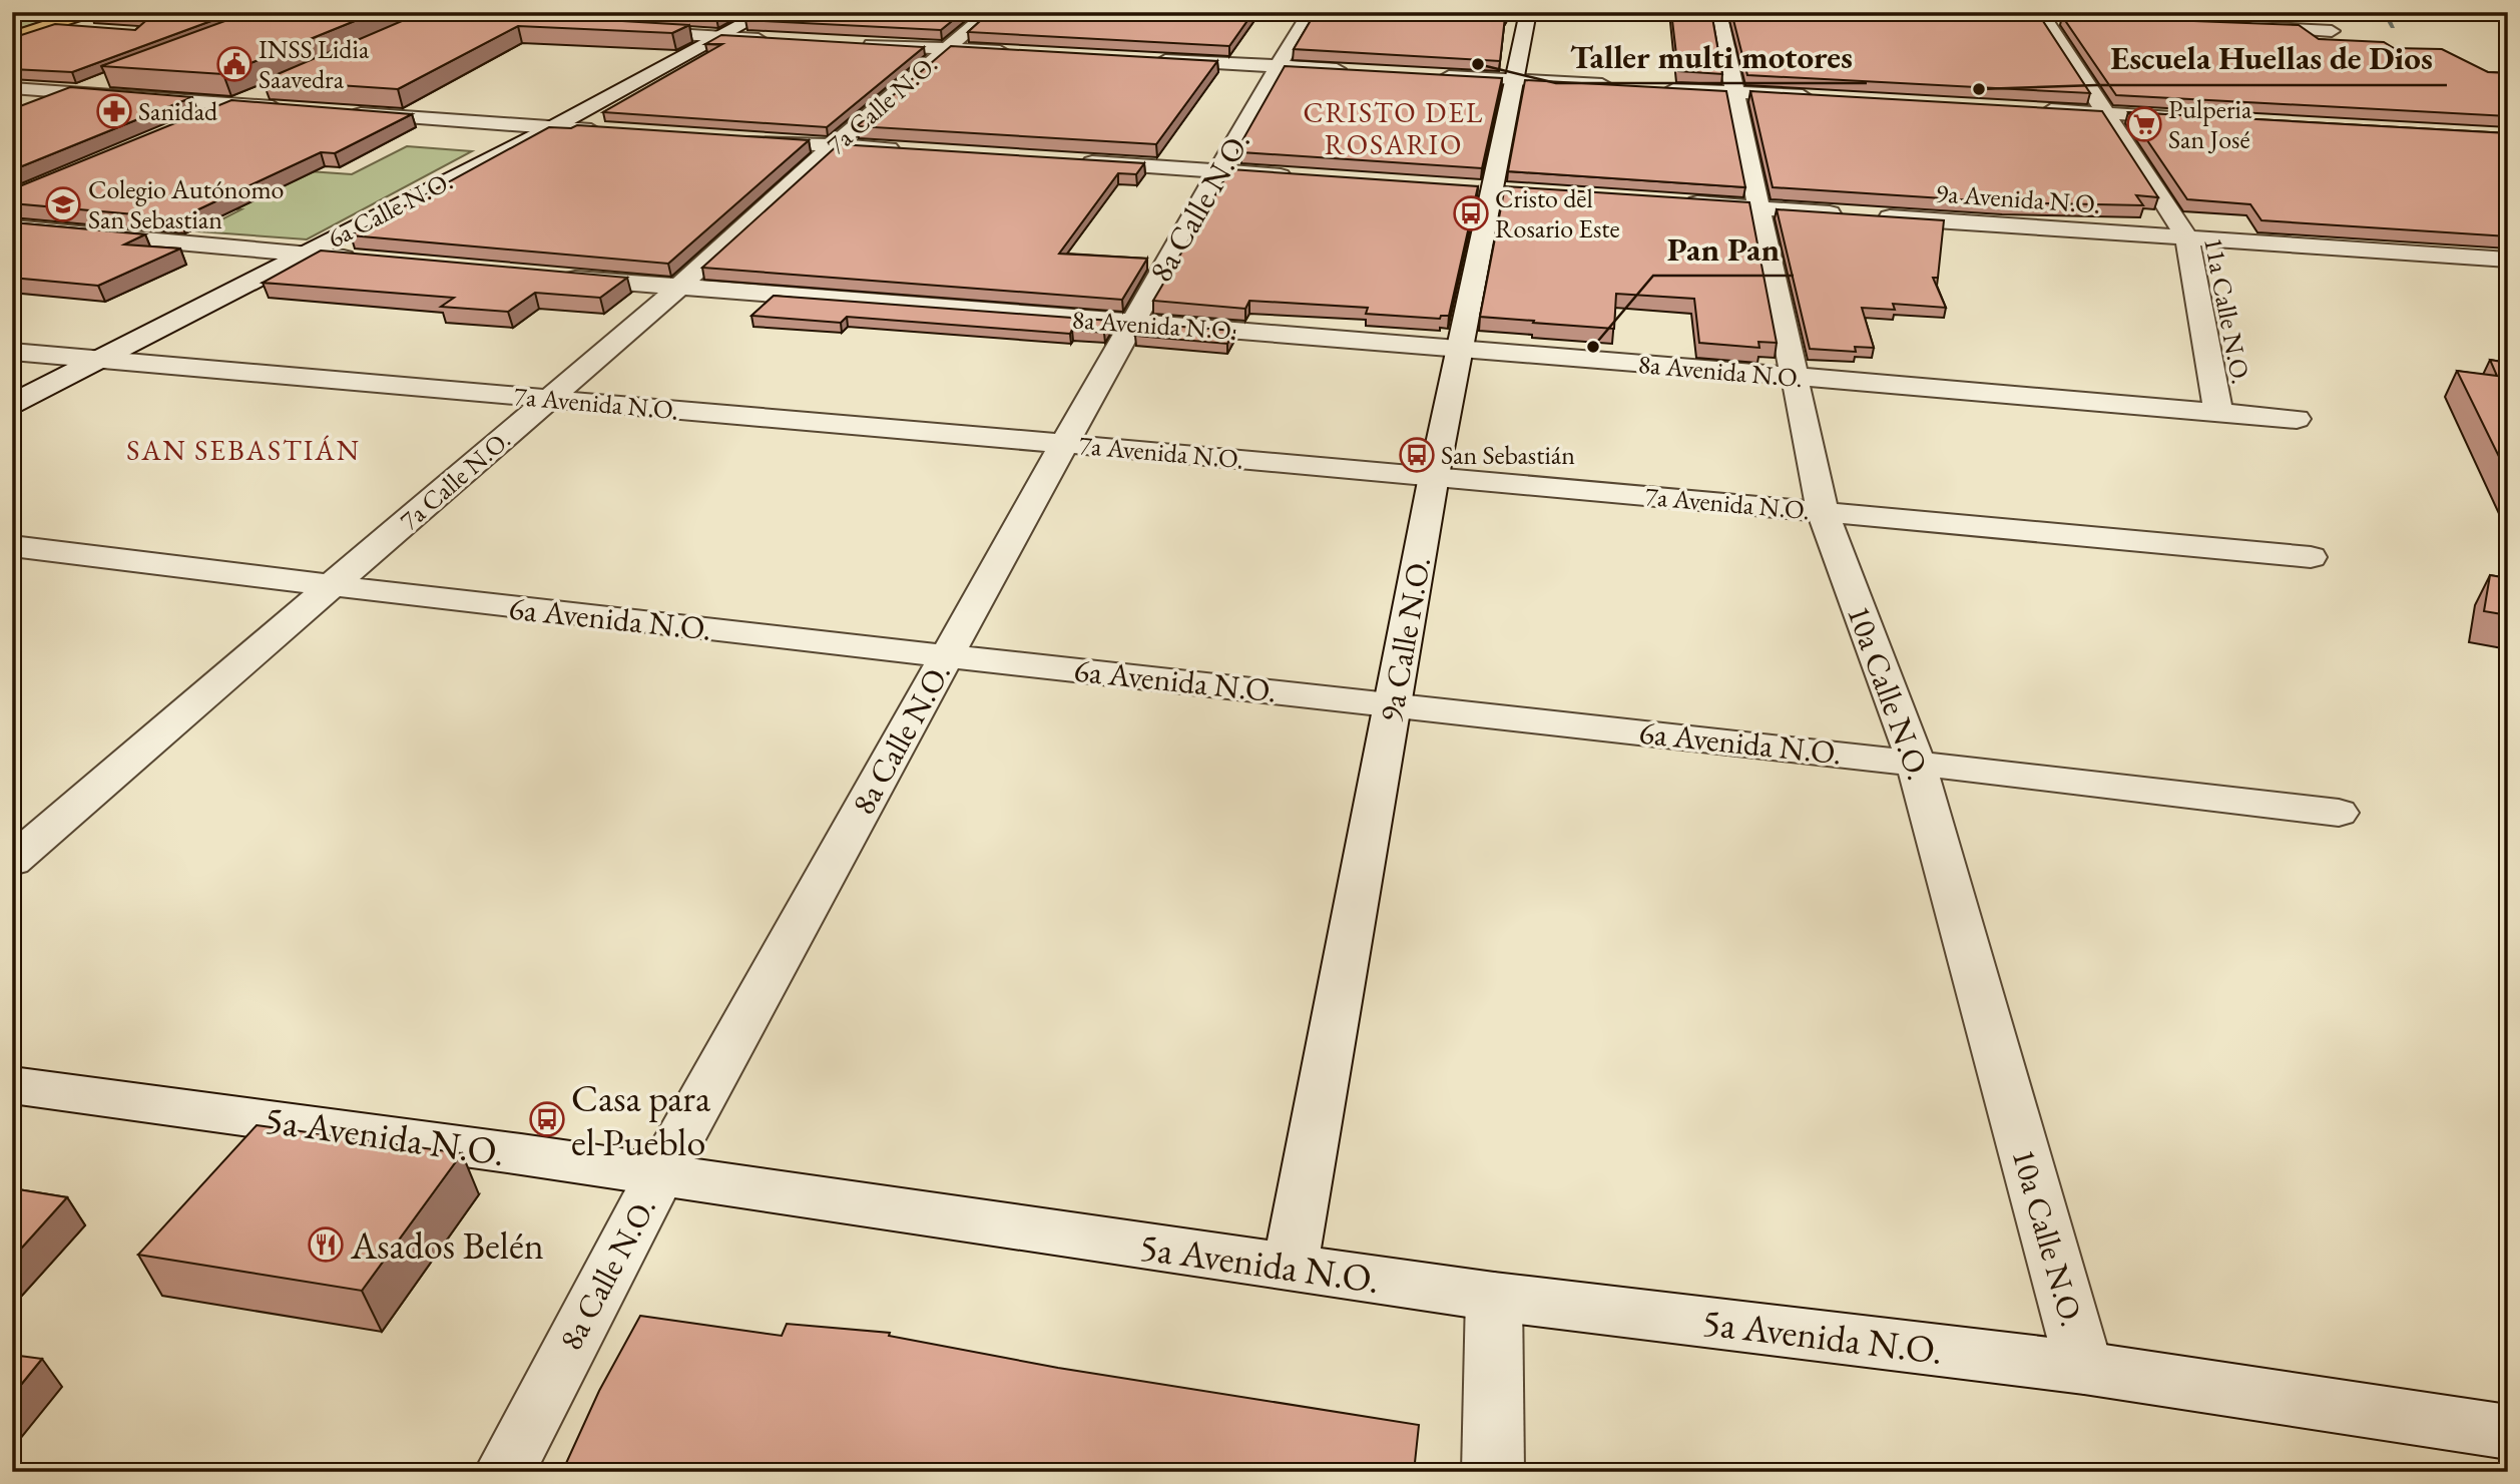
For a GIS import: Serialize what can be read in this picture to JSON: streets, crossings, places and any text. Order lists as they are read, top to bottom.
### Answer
{
  "streets": {
    "street": [
      "7a Calle N.O.",
      "9a Avenida N.O.",
      "8a Calle N.O.",
      "6a Calle N.O.",
      "11a Calle N.O.",
      "8a Avenida N.O.",
      "7a Avenida N.O.",
      "6a Avenida N.O.",
      "9a Calle N.O.",
      "10a Calle N.O.",
      "5a Avenida N.O."
    ]
  },
  "crossings": [
    ["7a Calle N.O.", "8a Avenida N.O."],
    ["7a Calle N.O.", "7a Avenida N.O."],
    ["7a Calle N.O.", "6a Avenida N.O."],
    ["9a Avenida N.O.", "11a Calle N.O."],
    ["9a Avenida N.O.", "10a Calle N.O."],
    ["8a Calle N.O.", "8a Avenida N.O."],
    ["8a Calle N.O.", "7a Avenida N.O."],
    ["8a Calle N.O.", "6a Avenida N.O."],
    ["8a Calle N.O.", "5a Avenida N.O."],
    ["6a Calle N.O.", "7a Avenida N.O."],
    ["11a Calle N.O.", "8a Avenida N.O."],
    ["8a Avenida N.O.", "9a Calle N.O."],
    ["8a Avenida N.O.", "10a Calle N.O."],
    ["7a Avenida N.O.", "9a Calle N.O."],
    ["7a Avenida N.O.", "10a Calle N.O."],
    ["6a Avenida N.O.", "9a Calle N.O."],
    ["6a Avenida N.O.", "10a Calle N.O."],
    ["9a Calle N.O.", "5a Avenida N.O."],
    ["10a Calle N.O.", "5a Avenida N.O."]
  ],
  "districts": ["CRISTO DEL ROSARIO", "SAN SEBASTIÁN"],
  "places": {
    "public building": ["INSS Lidia Saavedra"],
    "other": ["Taller multi motores", "Escuela Huellas de Dios", "Pan Pan"],
    "pharmacy": ["Sanidad"],
    "supermarket": ["Pulperia San José"],
    "school or university": ["Colegio Autónomo San Sebastian"],
    "bus stop": ["Cristo del Rosario Este", "San Sebastián", "Casa para el Pueblo"],
    "restaurant": ["Asados Belén"]
  }
}
